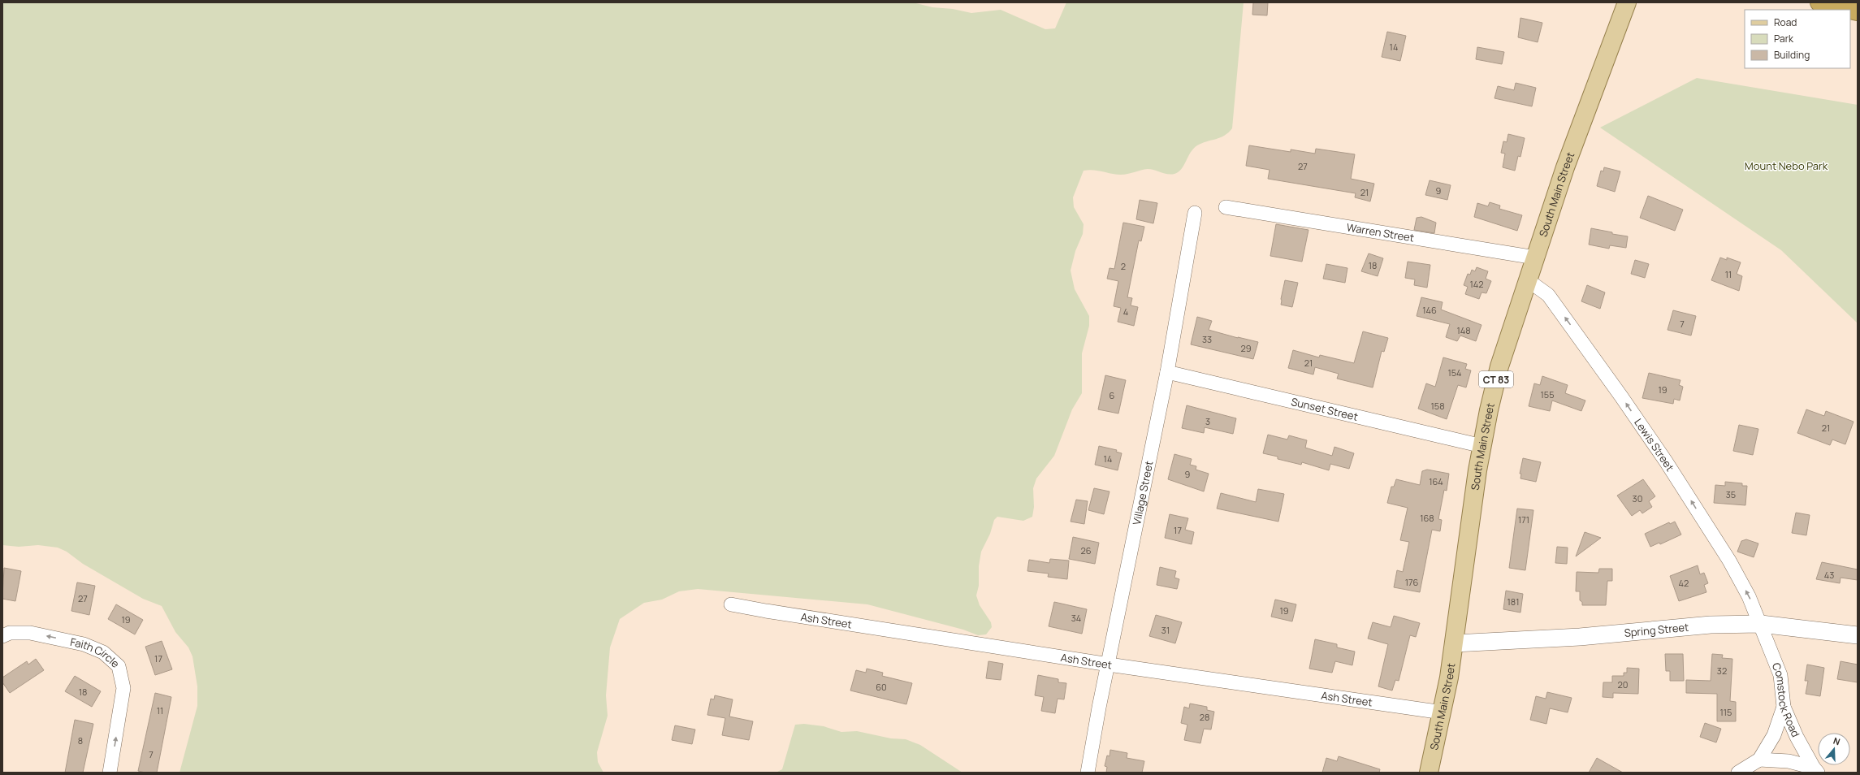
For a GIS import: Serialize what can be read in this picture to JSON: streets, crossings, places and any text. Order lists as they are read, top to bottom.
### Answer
{
  "streets": {
    "main road": ["South Main Street", "CT 83"],
    "street": [
      "Warren Street",
      "Sunset Street",
      "Lewis Street",
      "Village Street",
      "Ash Street",
      "Spring Street",
      "Faith Circle",
      "Comstock Road"
    ]
  },
  "crossings": [
    ["South Main Street", "Warren Street"],
    ["South Main Street", "Sunset Street"],
    ["South Main Street", "Lewis Street"],
    ["South Main Street", "Ash Street"],
    ["South Main Street", "Spring Street"],
    ["Sunset Street", "Village Street"],
    ["Lewis Street", "Spring Street"],
    ["Lewis Street", "Comstock Road"],
    ["Village Street", "Ash Street"],
    ["Spring Street", "Comstock Road"]
  ],
  "one_way": ["Lewis Street"],
  "parks": ["Mount Nebo Park"],
  "house_numbers": [
    "14",
    "27",
    "9",
    "21",
    "18",
    "2",
    "11",
    "142",
    "146",
    "4",
    "7",
    "148",
    "33",
    "29",
    "21",
    "154",
    "19",
    "155",
    "6",
    "158",
    "3",
    "21",
    "14",
    "9",
    "164",
    "35",
    "30",
    "168",
    "171",
    "17",
    "26",
    "43",
    "176",
    "42",
    "27",
    "181",
    "19",
    "34",
    "19",
    "31",
    "17",
    "32",
    "20",
    "60",
    "18",
    "11",
    "115",
    "28",
    "8",
    "7"
  ],
  "legend": ["Road", "Park", "Building"],
  "north": "top"
}
